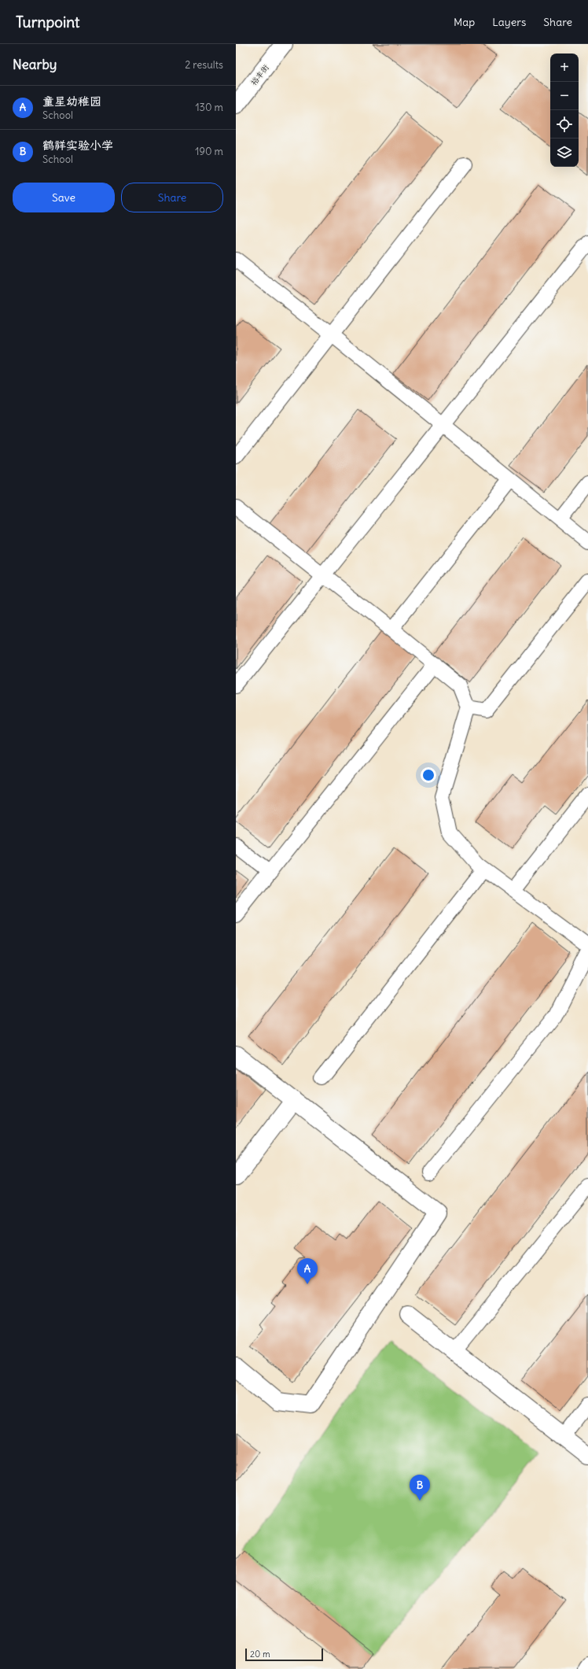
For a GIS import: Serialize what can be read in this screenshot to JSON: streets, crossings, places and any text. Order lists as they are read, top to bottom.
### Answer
{
  "streets": {
    "street": ["裕丰街"]
  },
  "scale_bar": "20 m",
  "page": {
    "header": "Turnpoint",
    "nav": ["Map", "Layers", "Share"],
    "heading": ["Nearby", "2 results"],
    "map_buttons": ["+", "−"],
    "list": [
      {
        "mark": "A",
        "name": "童星幼稚园",
        "note": "School",
        "value": "130 m"
      },
      {
        "mark": "B",
        "name": "鹤祥实验小学",
        "note": "School",
        "value": "190 m"
      }
    ],
    "buttons": ["Save", "Share"],
    "pins": ["A", "B"],
    "scale": "20 m"
  }
}
